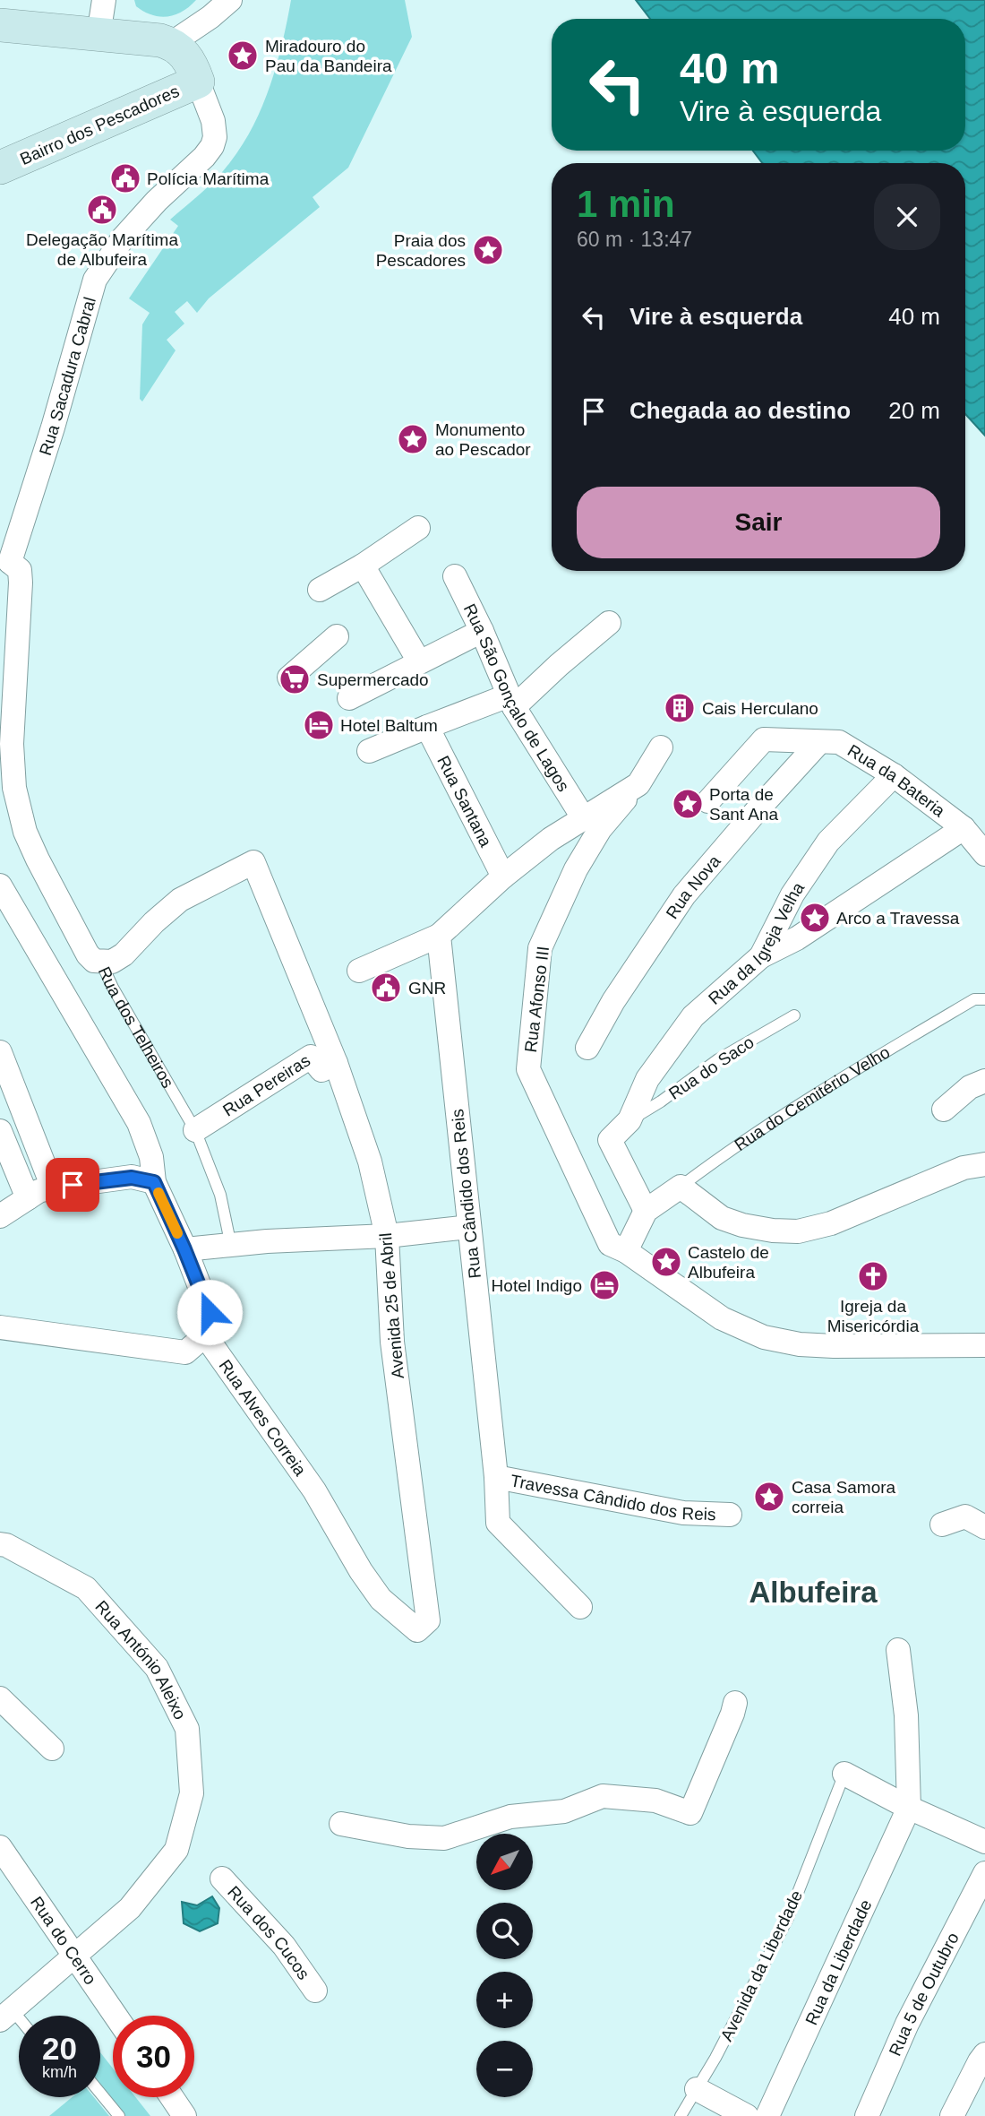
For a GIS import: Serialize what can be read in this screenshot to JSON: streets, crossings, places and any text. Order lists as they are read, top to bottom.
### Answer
{
  "streets": {
    "street": [
      "Bairro dos Pescadores",
      "Rua Sacadura Cabral",
      "Rua São Gonçalo de Lagos",
      "Rua da Bateria",
      "Rua Santana",
      "Rua Nova",
      "Rua da Igreja Velha",
      "Rua Afonso III",
      "Rua dos Telheiros",
      "Rua Pereiras",
      "Rua do Cemitério Velho",
      "Rua Cândido dos Reis",
      "Avenida 25 de Abril",
      "Rua Alves Correia",
      "Travessa Cândido dos Reis",
      "Rua António Aleixo",
      "Rua dos Cucos",
      "Rua do Cerro",
      "Rua da Liberdade",
      "Rua 5 de Outubro"
    ],
    "lane": ["Rua do Saco", "Avenida da Liberdade"]
  },
  "crossings": [
    ["Bairro dos Pescadores", "Rua Sacadura Cabral"],
    ["Rua Sacadura Cabral", "Rua dos Telheiros"],
    ["Rua da Bateria", "Rua Nova"],
    ["Rua da Bateria", "Rua da Igreja Velha"],
    ["Rua da Igreja Velha", "Rua do Saco"],
    ["Rua da Igreja Velha", "Rua do Cemitério Velho"],
    ["Rua dos Telheiros", "Rua Pereiras"],
    ["Rua dos Telheiros", "Avenida 25 de Abril"],
    ["Rua Pereiras", "Avenida 25 de Abril"],
    ["Rua Cândido dos Reis", "Travessa Cândido dos Reis"],
    ["Avenida 25 de Abril", "Rua Alves Correia"],
    ["Rua António Aleixo", "Rua do Cerro"]
  ],
  "districts": ["Albufeira"],
  "places": {
    "place": [
      "Miradouro do Pau da Bandeira",
      "Praia dos Pescadores",
      "Monumento ao Pescador",
      "Porta de Sant Ana",
      "Arco a Travessa",
      "Castelo de Albufeira",
      "Casa Samora correia"
    ],
    "public building": ["Polícia Marítima", "Delegação Marítima de Albufeira", "GNR"],
    "supermarket": ["Supermercado"],
    "building": ["Cais Herculano"],
    "hotel": ["Hotel Baltum", "Hotel Indigo"],
    "church": ["Igreja da Misericórdia"]
  },
  "north": "bottom left",
  "page": {
    "turn": ["40 m", "Vire à esquerda"],
    "heading": ["1 min", "60 m · 13:47"],
    "list": [
      {
        "name": "Vire à esquerda",
        "value": "40 m"
      },
      {
        "name": "Chegada ao destino",
        "value": "20 m"
      }
    ],
    "buttons": "Sair",
    "map_buttons": ["+", "−"],
    "speed": "20 km/h",
    "limit": "30"
  }
}
